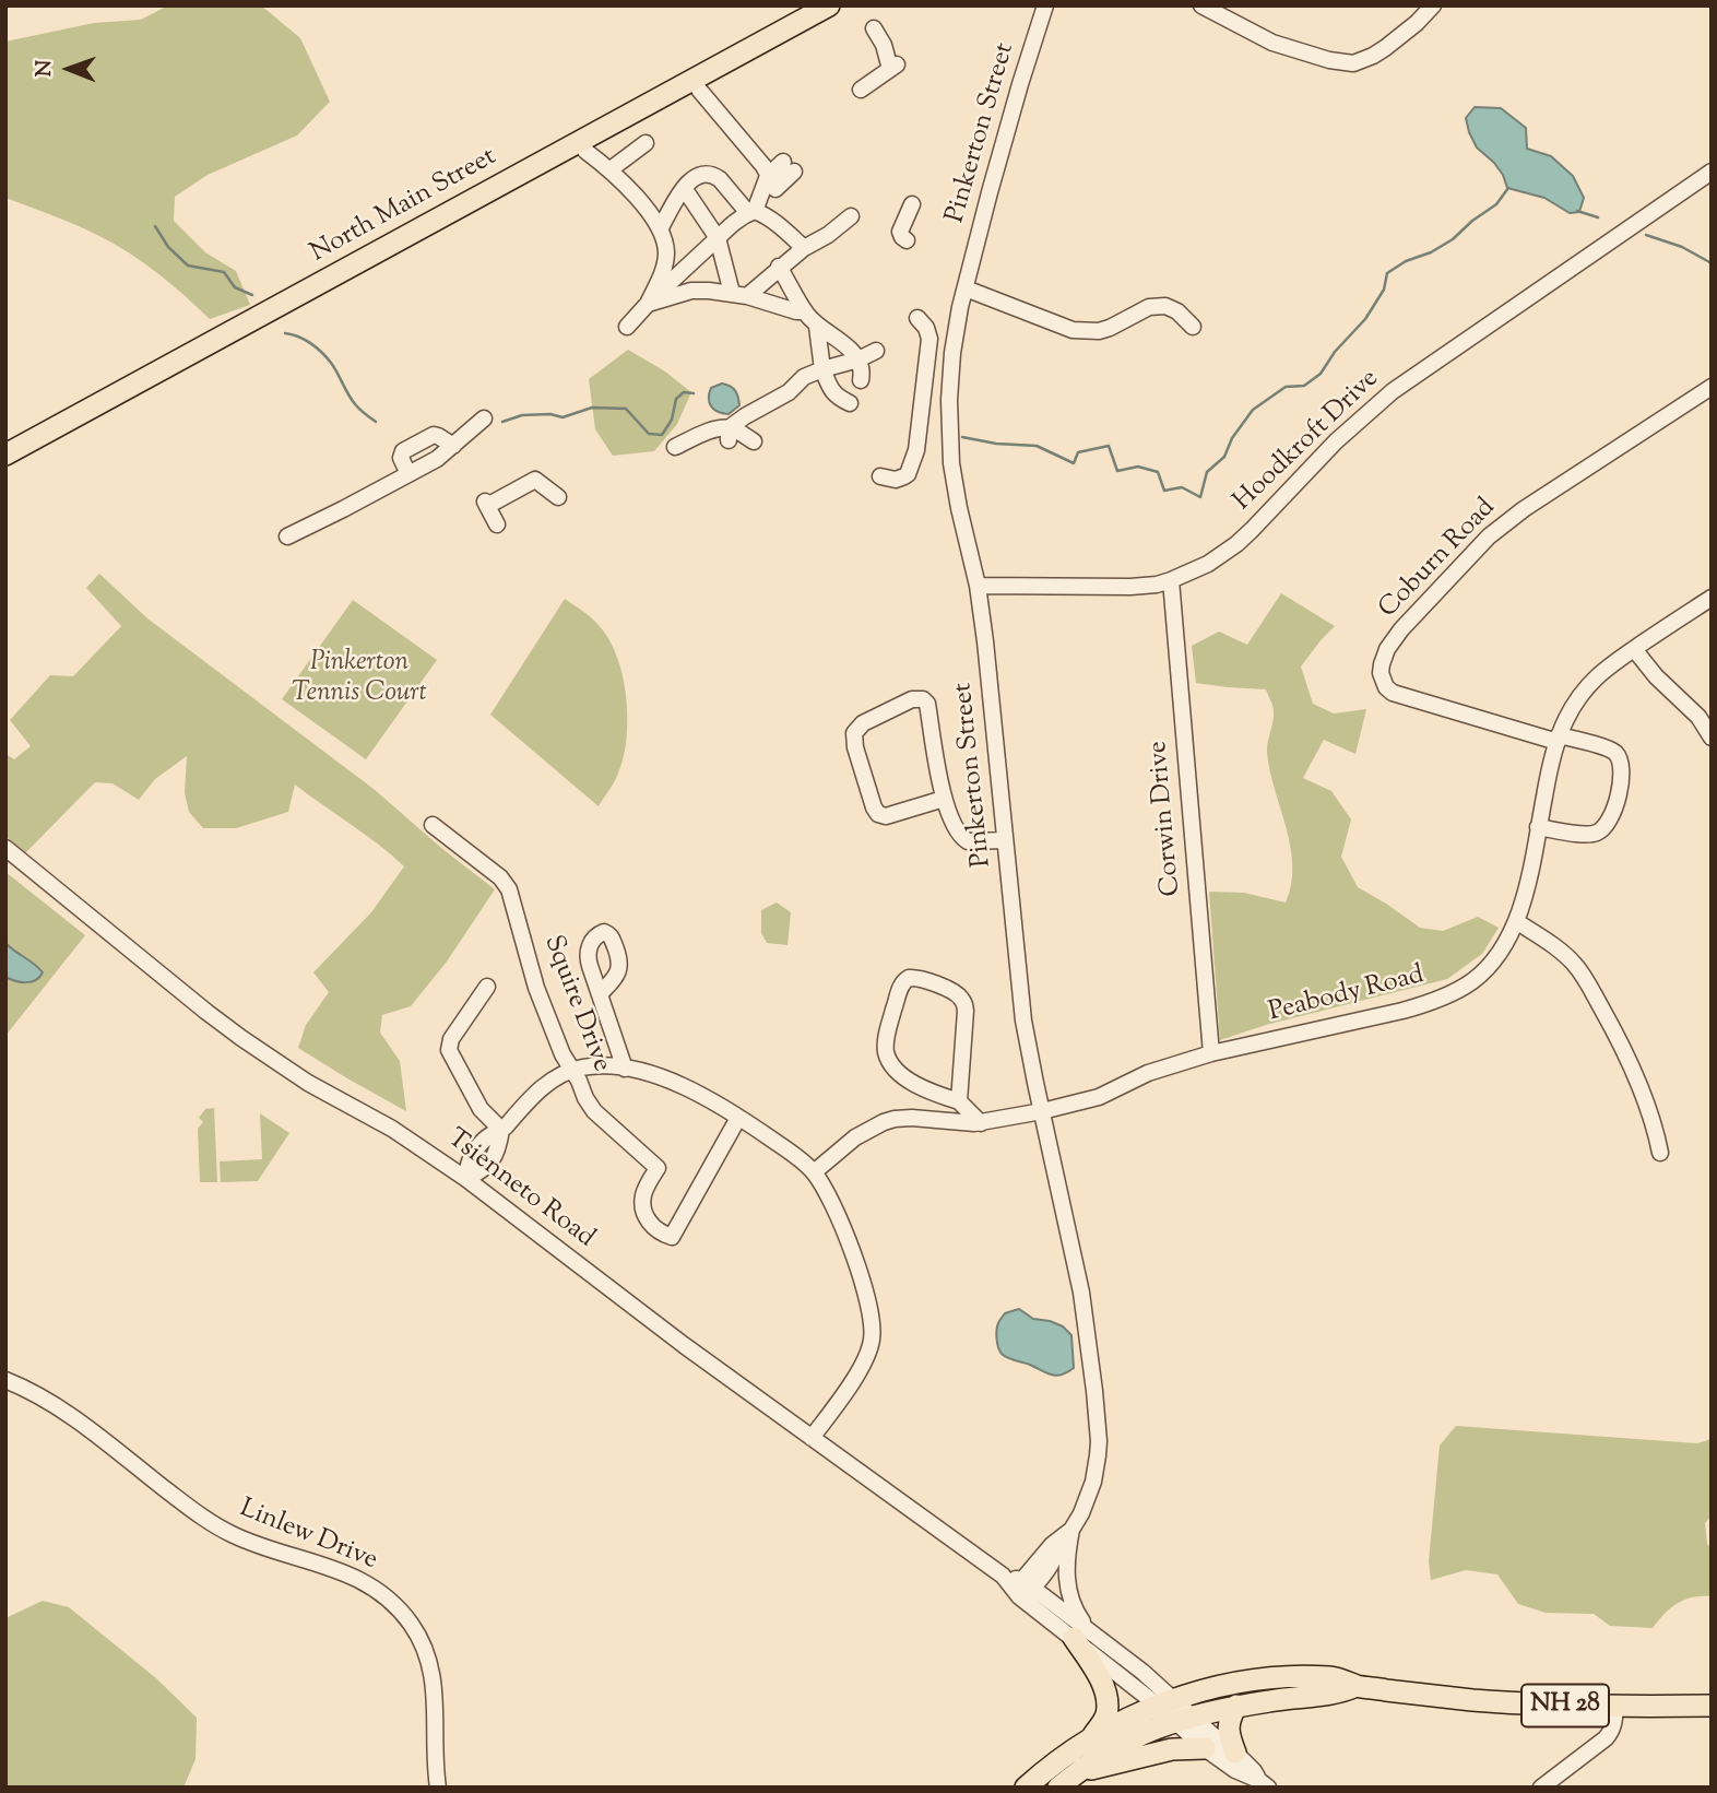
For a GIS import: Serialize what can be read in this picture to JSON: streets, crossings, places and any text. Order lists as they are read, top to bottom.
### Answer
{
  "streets": {
    "main road": ["North Main Street", "NH 28"],
    "street": [
      "Pinkerton Street",
      "Hoodkroft Drive",
      "Coburn Road",
      "Corwin Drive",
      "Peabody Road",
      "Squire Drive",
      "Tsienneto Road",
      "Linlew Drive"
    ]
  },
  "crossings": [
    ["Pinkerton Street", "Hoodkroft Drive"],
    ["Pinkerton Street", "Peabody Road"],
    ["Pinkerton Street", "Tsienneto Road"],
    ["Hoodkroft Drive", "Corwin Drive"],
    ["Coburn Road", "Peabody Road"],
    ["Corwin Drive", "Peabody Road"],
    ["Tsienneto Road", "NH 28"]
  ],
  "parks": ["Pinkerton Tennis Court"],
  "north": "left"
}
